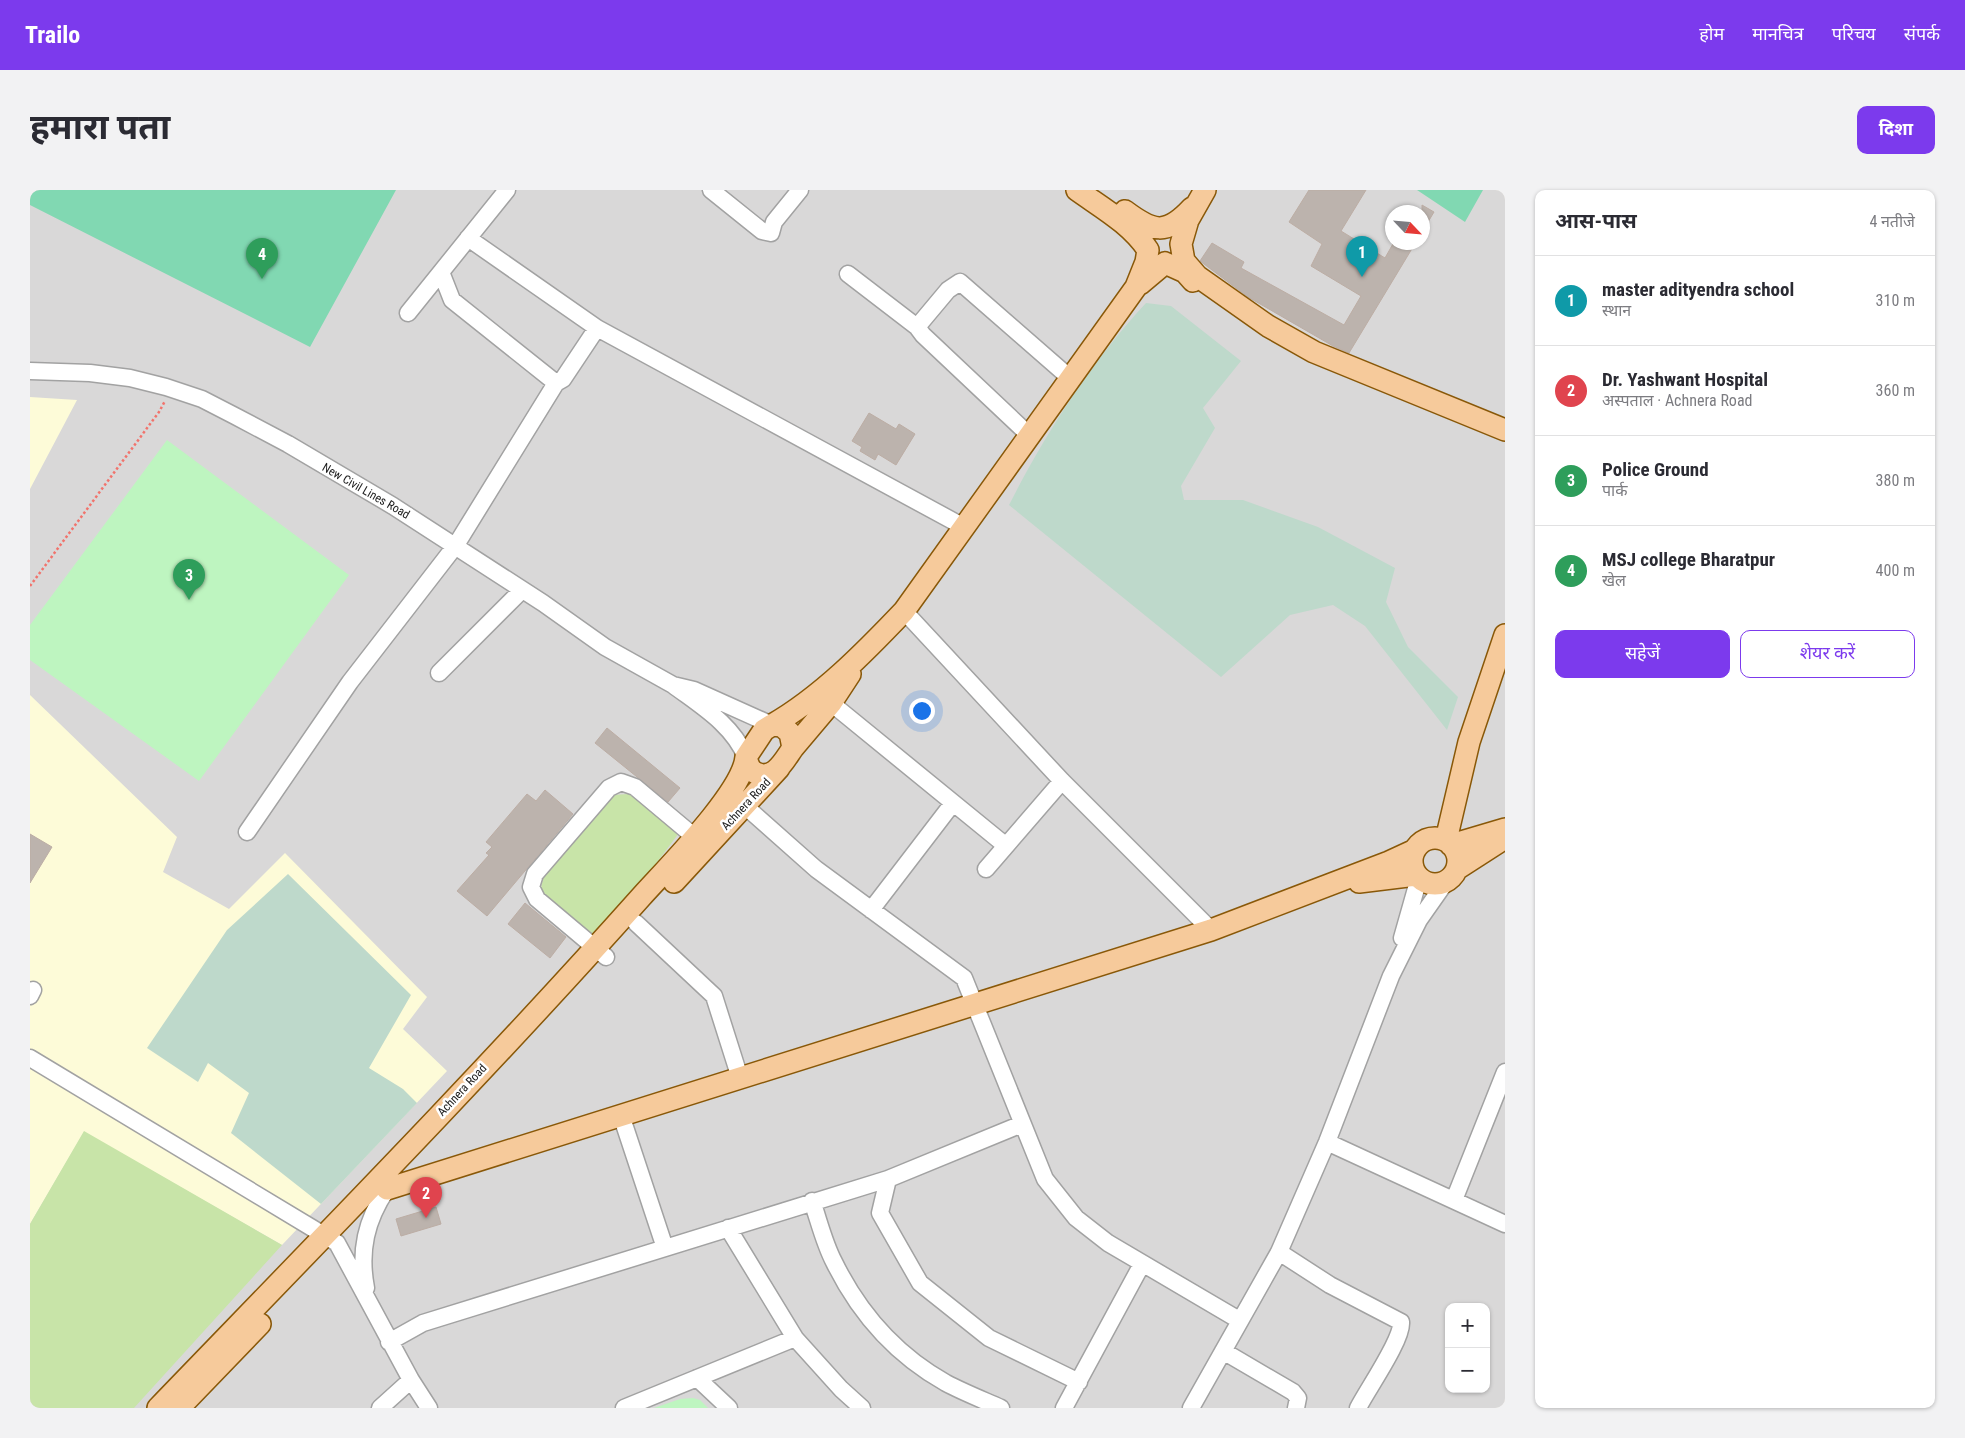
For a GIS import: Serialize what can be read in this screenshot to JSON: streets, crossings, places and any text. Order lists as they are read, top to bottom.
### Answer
{
  "streets": {
    "main road": ["Achnera Road"],
    "street": ["New Civil Lines Road"]
  },
  "north": "bottom right",
  "page": {
    "header": "Trailo",
    "nav": [
      "होम",
      "मानचित्र",
      "परिचय",
      "संपर्क"
    ],
    "buttons": [
      "दिशा",
      ["सहेजें", "शेयर करें"]
    ],
    "title": "हमारा पता",
    "heading": ["आस-पास", "4 नतीजे"],
    "pins": [
      "1",
      "4",
      "3",
      "2"
    ],
    "list": [
      {
        "mark": "1",
        "name": "master adityendra school",
        "note": "स्थान",
        "value": "310 m"
      },
      {
        "mark": "2",
        "name": "Dr. Yashwant Hospital",
        "note": "अस्पताल · Achnera Road",
        "value": "360 m"
      },
      {
        "mark": "3",
        "name": "Police Ground",
        "note": "पार्क",
        "value": "380 m"
      },
      {
        "mark": "4",
        "name": "MSJ college Bharatpur",
        "note": "खेल",
        "value": "400 m"
      }
    ],
    "map_buttons": ["+", "−"]
  }
}
